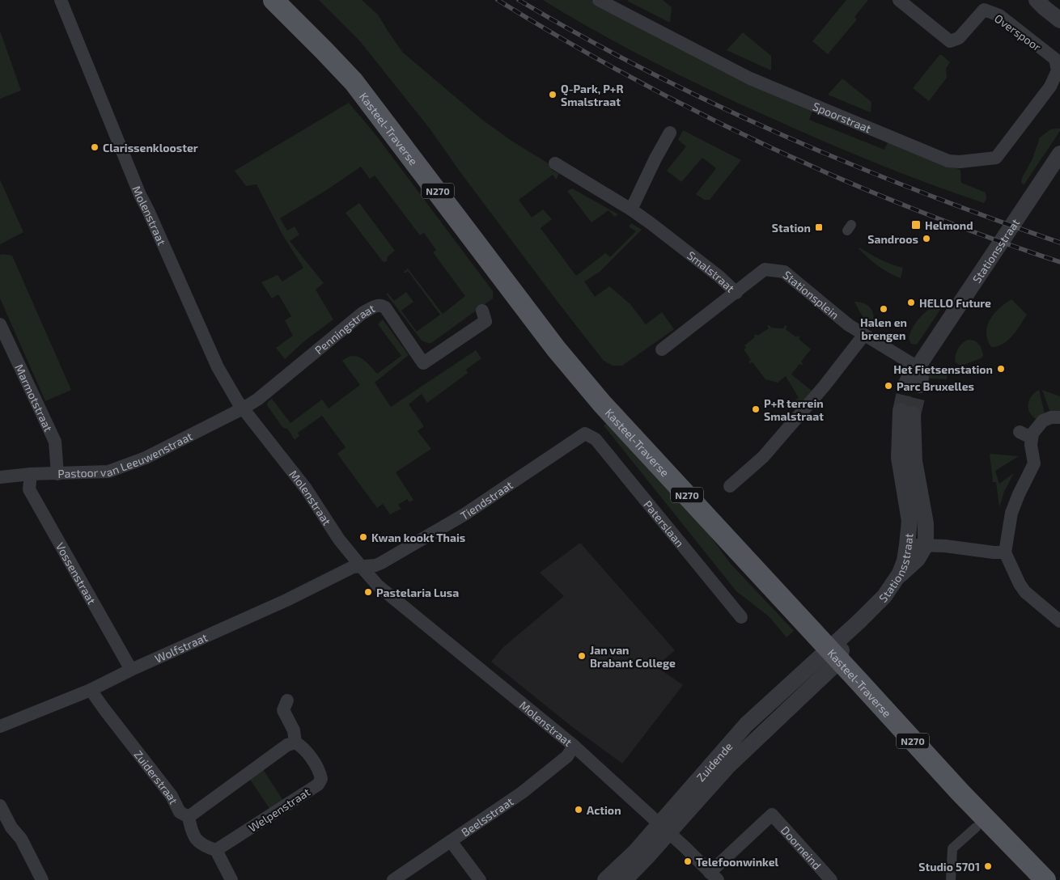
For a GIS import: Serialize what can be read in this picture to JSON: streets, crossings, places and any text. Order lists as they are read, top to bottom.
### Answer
{
  "streets": {
    "main road": ["Kasteel-Traverse", "N270"],
    "street": [
      "Overspoor",
      "Spoorstraat",
      "Molenstraat",
      "Stationsstraat",
      "Smalstraat",
      "Stationsplein",
      "Penningstraat",
      "Marmotstraat",
      "Pastoor van Leeuwenstraat",
      "Tiendstraat",
      "Paterslaan",
      "Vossenstraat",
      "Wolfstraat",
      "Zuidende",
      "Zuiderstraat",
      "Welpenstraat",
      "Beelsstraat",
      "Doorneind"
    ]
  },
  "crossings": [
    ["Overspoor", "Spoorstraat"],
    ["Kasteel-Traverse", "Stationsstraat"],
    ["Kasteel-Traverse", "Zuidende"],
    ["Molenstraat", "Penningstraat"],
    ["Molenstraat", "Pastoor van Leeuwenstraat"],
    ["Molenstraat", "Tiendstraat"],
    ["Molenstraat", "Wolfstraat"],
    ["Molenstraat", "Zuidende"],
    ["Molenstraat", "Beelsstraat"],
    ["Molenstraat", "Doorneind"],
    ["Stationsstraat", "Stationsplein"],
    ["Stationsstraat", "Zuidende"],
    ["Smalstraat", "Stationsplein"],
    ["Penningstraat", "Pastoor van Leeuwenstraat"],
    ["Marmotstraat", "Pastoor van Leeuwenstraat"],
    ["Pastoor van Leeuwenstraat", "Vossenstraat"],
    ["Tiendstraat", "Paterslaan"],
    ["Tiendstraat", "Wolfstraat"],
    ["Vossenstraat", "Wolfstraat"],
    ["Wolfstraat", "Zuiderstraat"],
    ["Zuiderstraat", "Welpenstraat"]
  ],
  "places": {
    "other": [
      "Q-Park, P+R Smalstraat",
      "Clarissenklooster",
      "Sandroos",
      "HELLO Future",
      "Halen en brengen",
      "Het Fietsenstation",
      "Parc Bruxelles",
      "P+R terrein Smalstraat",
      "Kwan kookt Thais",
      "Pastelaria Lusa",
      "Jan van Brabant College",
      "Action",
      "Telefoonwinkel",
      "Studio 5701"
    ],
    "transit": ["Helmond", "Station"]
  }
}
